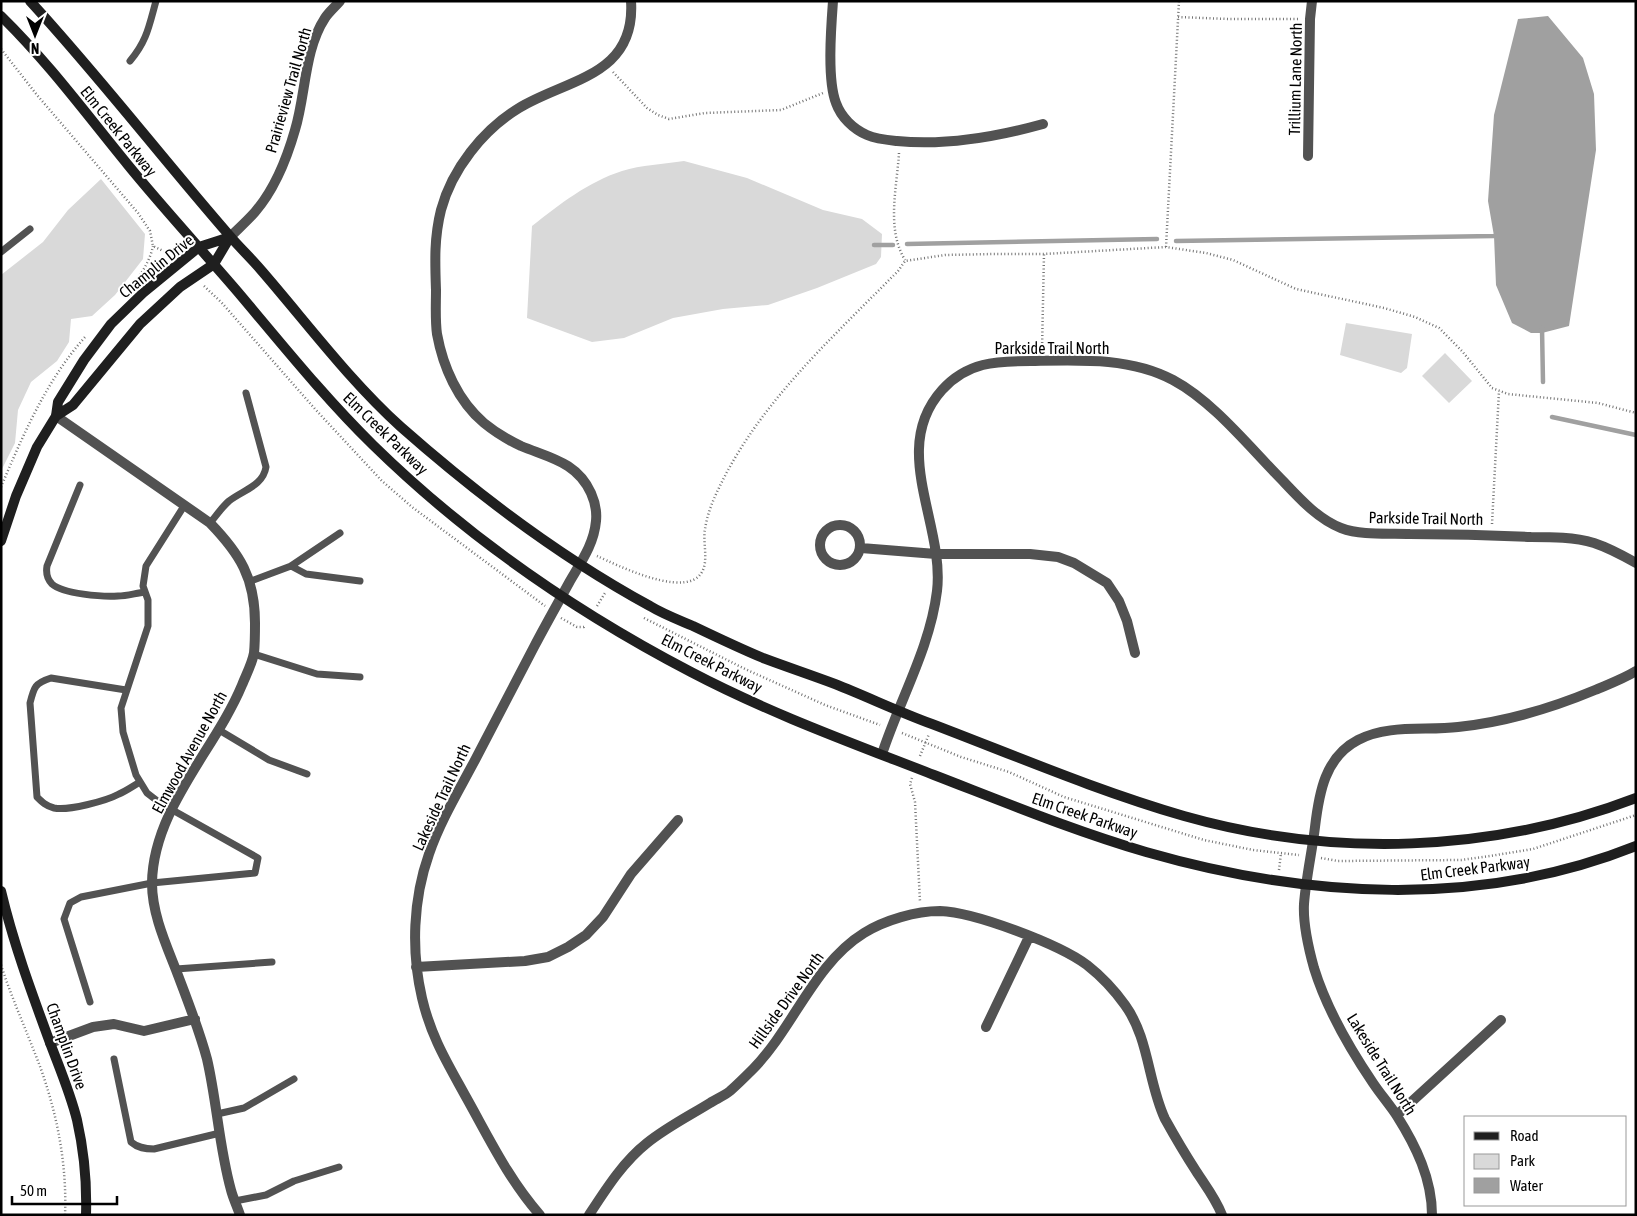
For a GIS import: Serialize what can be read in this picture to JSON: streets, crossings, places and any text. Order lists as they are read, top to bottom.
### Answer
{
  "streets": {
    "street": [
      "Trillium Lane North",
      "Prairieview Trail North",
      "Elm Creek Parkway",
      "Champlin Drive",
      "Parkside Trail North",
      "Elmwood Avenue North",
      "Lakeside Trail North",
      "Hillside Drive North"
    ]
  },
  "crossings": [
    ["Prairieview Trail North", "Elm Creek Parkway"],
    ["Prairieview Trail North", "Champlin Drive"],
    ["Elm Creek Parkway", "Champlin Drive"],
    ["Elm Creek Parkway", "Parkside Trail North"],
    ["Elm Creek Parkway", "Lakeside Trail North"],
    ["Champlin Drive", "Elmwood Avenue North"]
  ],
  "legend": ["Road", "Park", "Water"],
  "scale_bar": "50 m",
  "north": "bottom"
}
